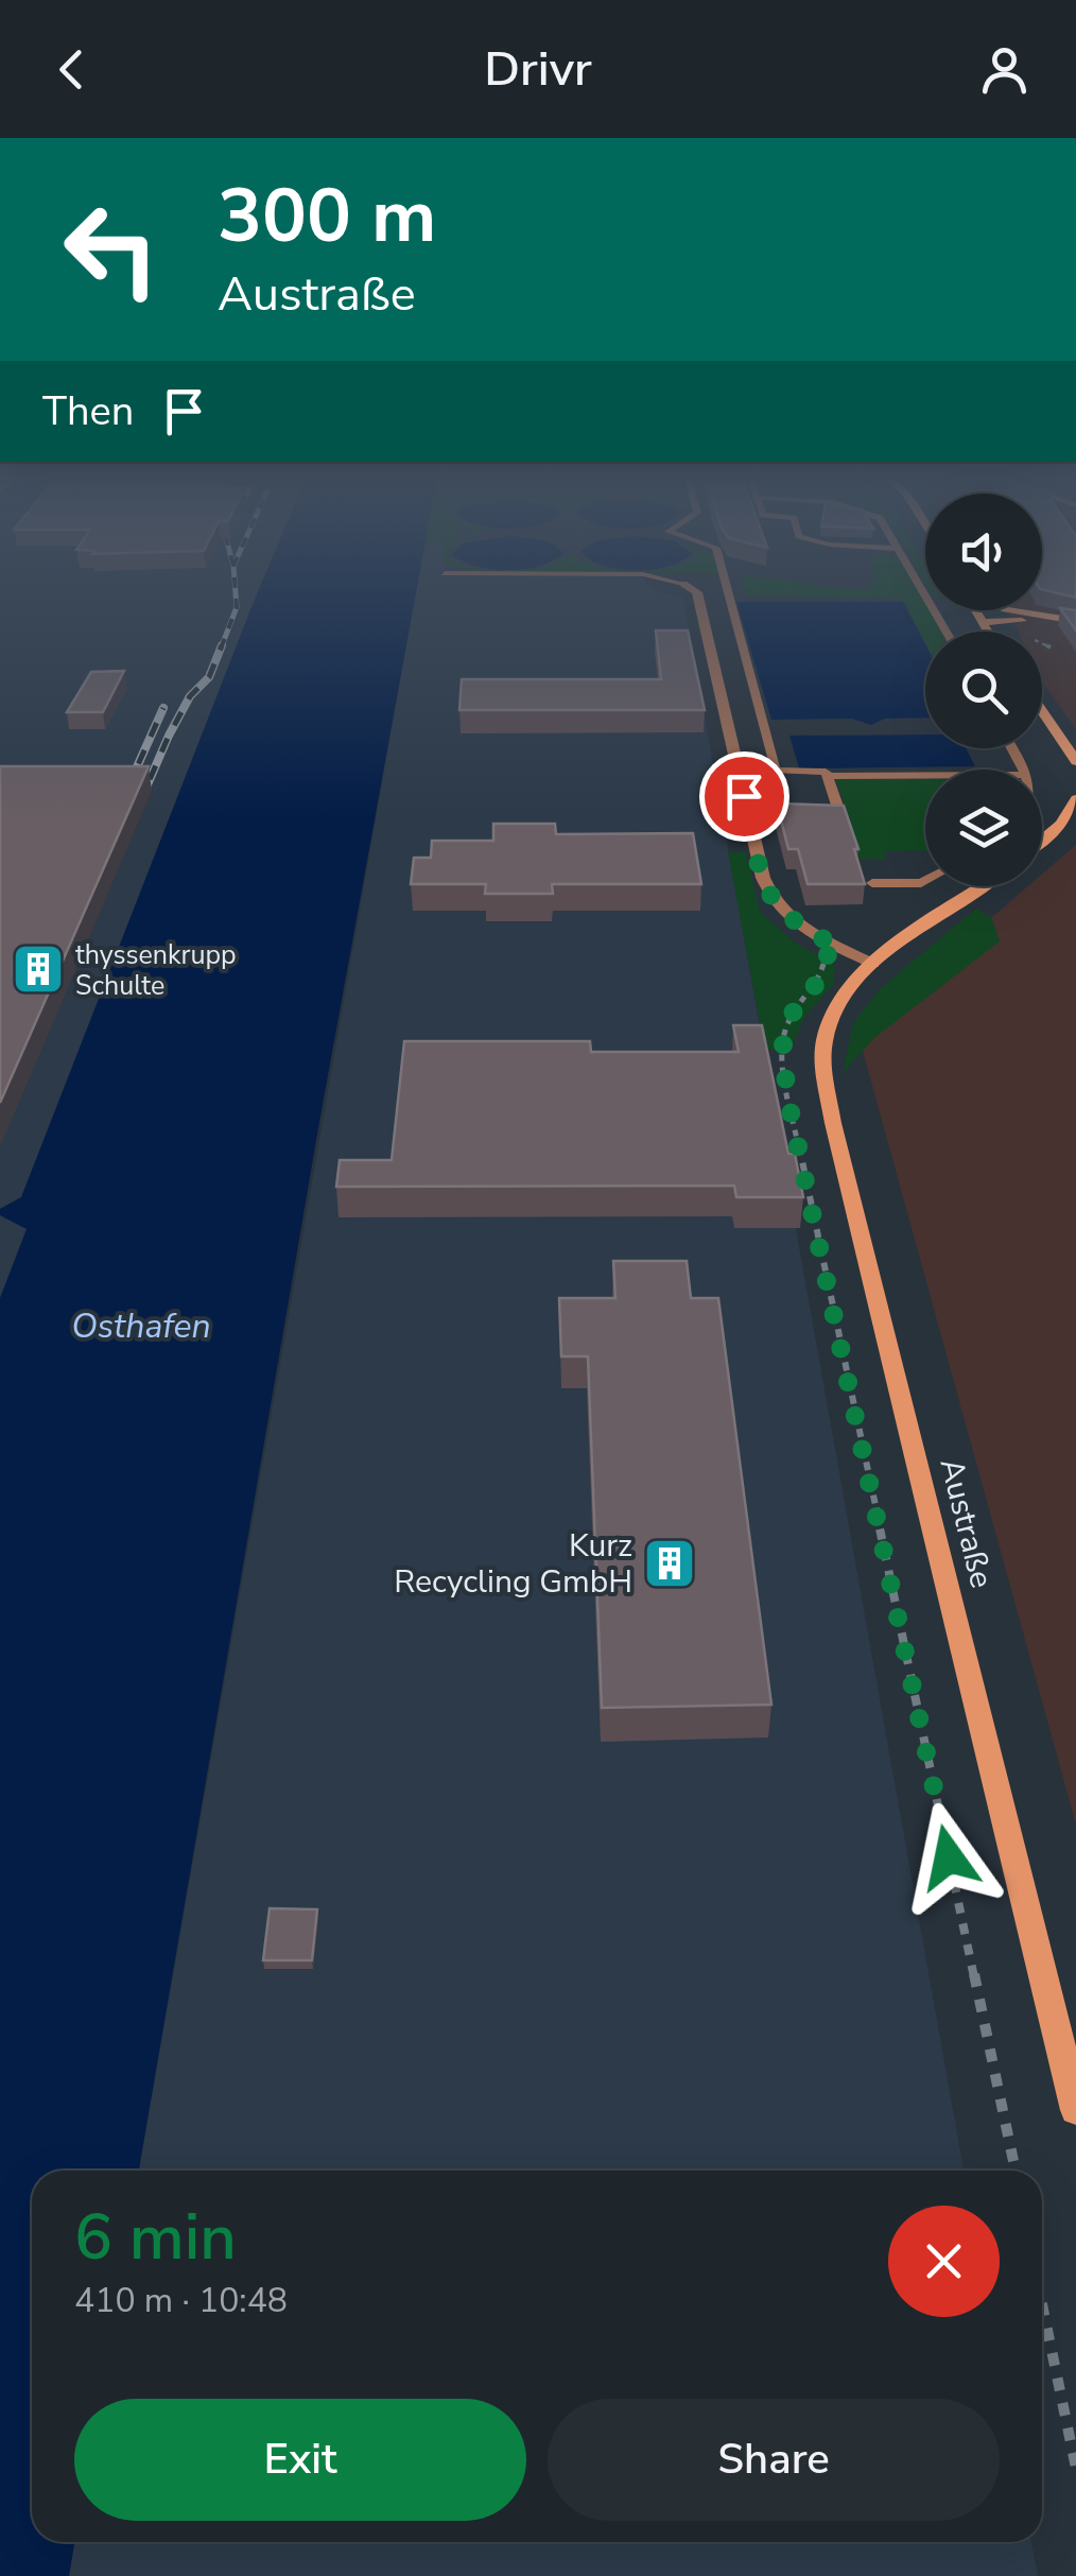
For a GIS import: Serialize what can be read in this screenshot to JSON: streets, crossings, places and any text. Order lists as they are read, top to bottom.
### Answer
{
  "streets": {
    "main road": ["Austraße"]
  },
  "water": ["Osthafen"],
  "places": {
    "building": ["thyssenkrupp Schulte", "Kurz Recycling GmbH"]
  },
  "page": {
    "header": "Drivr",
    "turn": ["300 m", "Austraße"],
    "then": "Then",
    "heading": ["6 min", "410 m · 10:48"],
    "buttons": ["Exit", "Share"]
  }
}
